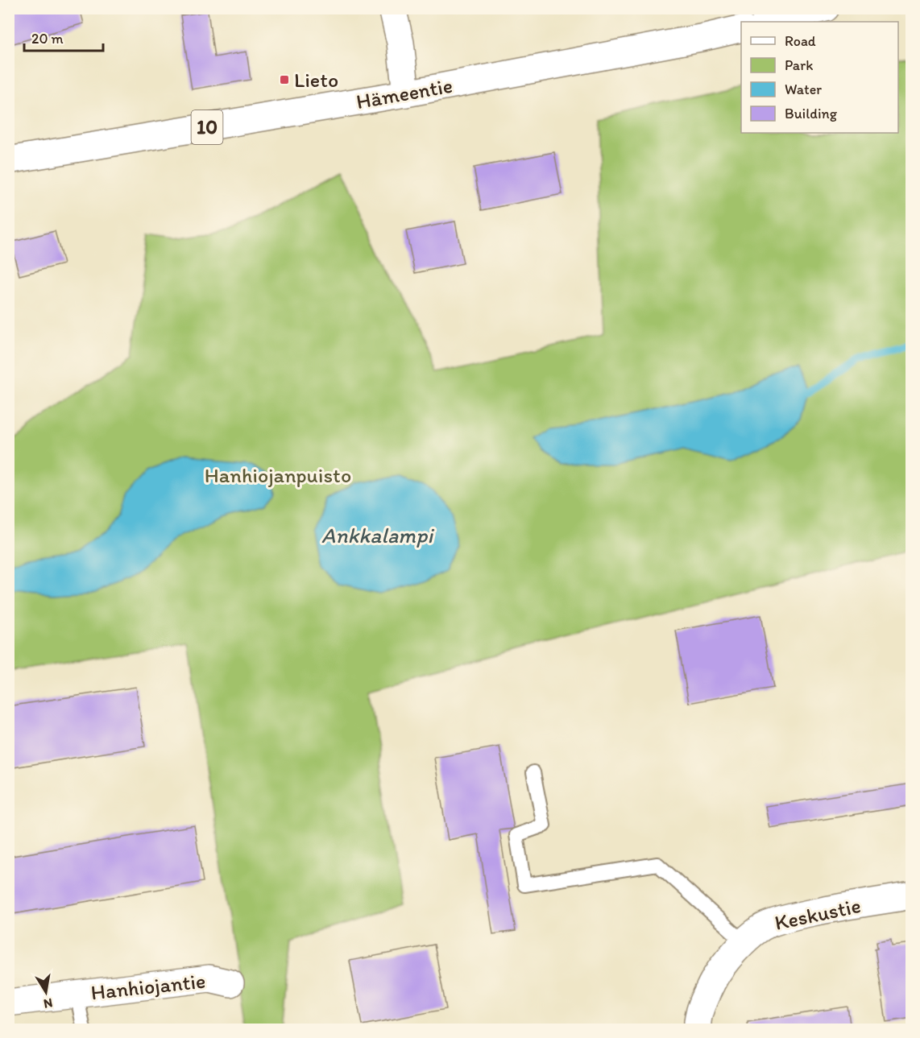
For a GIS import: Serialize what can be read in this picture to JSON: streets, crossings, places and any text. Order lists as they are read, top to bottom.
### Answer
{
  "streets": {
    "main road": [
      "Hämeentie",
      "10",
      "Keskustie",
      "Hanhiojantie"
    ]
  },
  "water": ["Ankkalampi"],
  "parks": ["Hanhiojanpuisto"],
  "places": {
    "transit": ["Lieto"]
  },
  "legend": [
    "Road",
    "Park",
    "Water",
    "Building"
  ],
  "scale_bar": "20 m",
  "north": "bottom"
}
